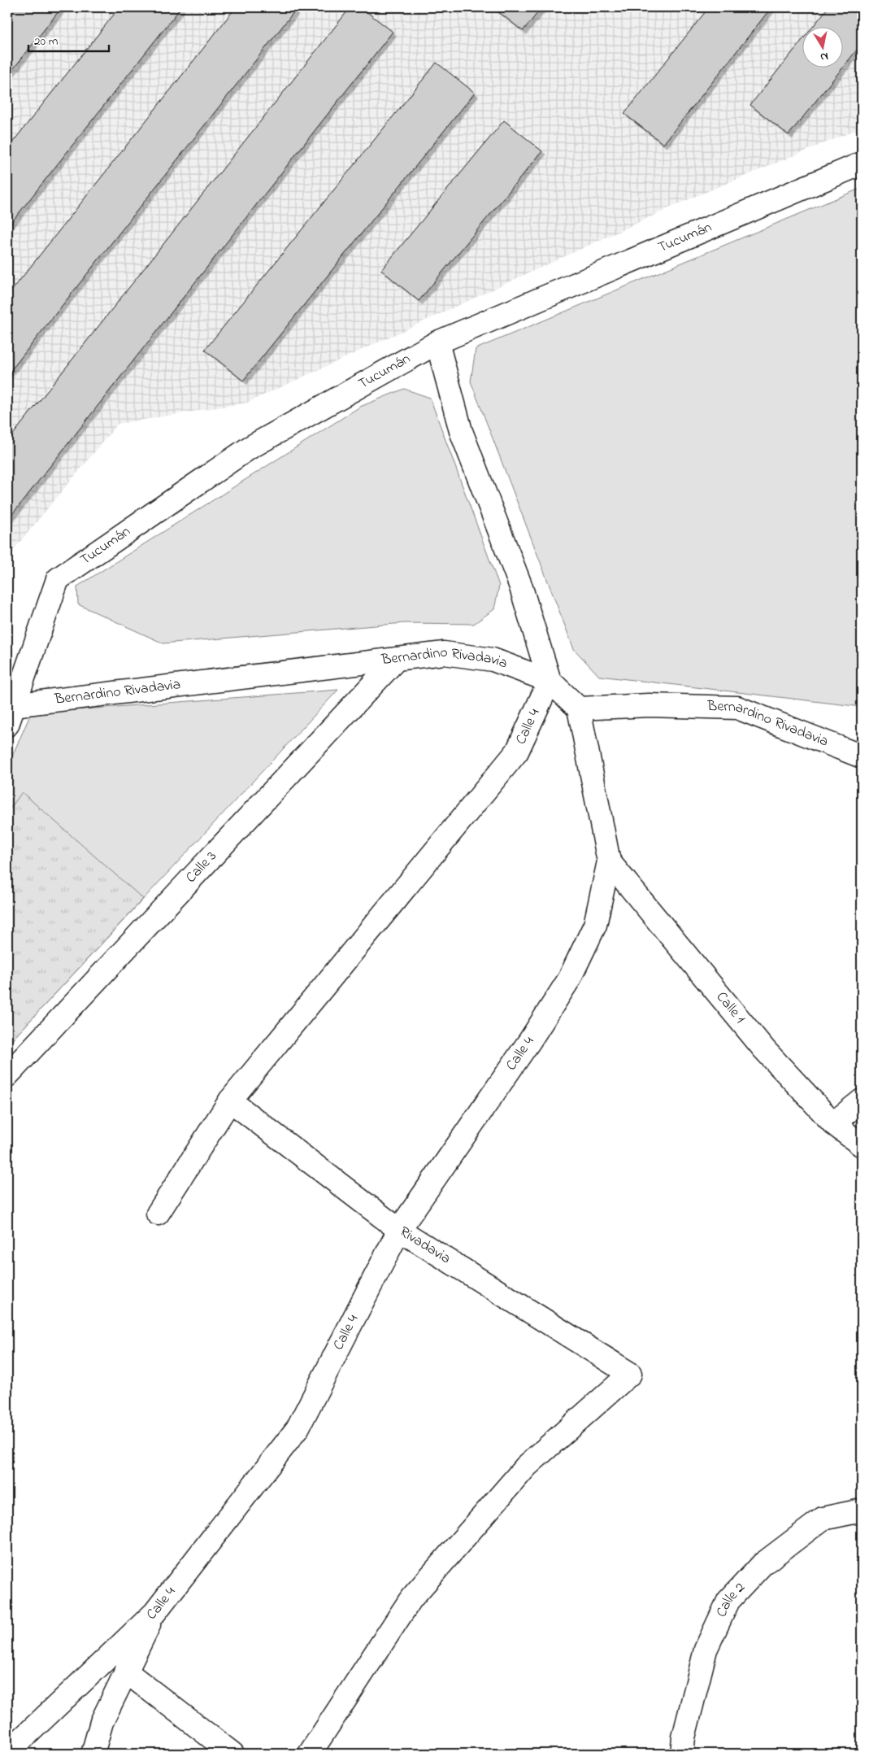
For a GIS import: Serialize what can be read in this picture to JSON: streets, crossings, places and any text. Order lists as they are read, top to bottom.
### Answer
{
  "streets": {
    "street": [
      "Tucumán",
      "Bernardino Rivadavia",
      "Calle 4",
      "Calle 3",
      "Calle 1",
      "Rivadavia",
      "Calle 2"
    ]
  },
  "crossings": [
    ["Tucumán", "Bernardino Rivadavia"],
    ["Bernardino Rivadavia", "Calle 4"],
    ["Bernardino Rivadavia", "Calle 3"],
    ["Calle 4", "Calle 1"],
    ["Calle 4", "Rivadavia"]
  ],
  "scale_bar": "20 m",
  "north": "bottom"
}
